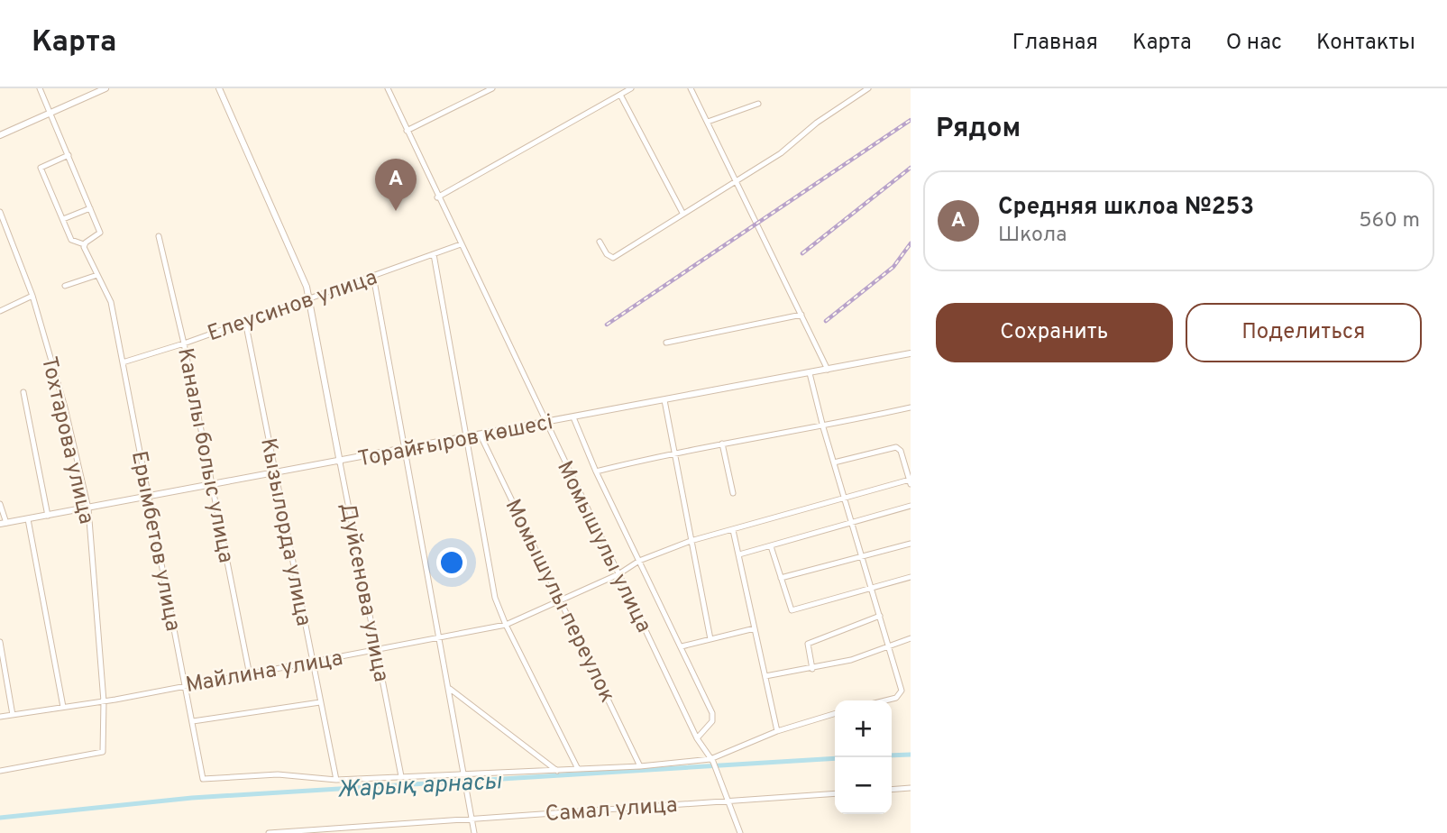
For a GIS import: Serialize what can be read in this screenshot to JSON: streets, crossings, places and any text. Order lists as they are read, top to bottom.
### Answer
{
  "streets": {
    "street": [
      "Елеусинов улица",
      "Тохтарова улица",
      "Торайғыров көшесі",
      "Каналы болыс улица",
      "Кызылорда улица",
      "Ерымбетов улица",
      "Момышулы улица",
      "Дуйсенова улица",
      "Момышулы переулок",
      "Майлина улица",
      "Самал улица"
    ]
  },
  "crossings": [
    ["Елеусинов улица", "Каналы болыс улица"],
    ["Елеусинов улица", "Кызылорда улица"],
    ["Елеусинов улица", "Ерымбетов улица"],
    ["Елеусинов улица", "Момышулы улица"],
    ["Елеусинов улица", "Дуйсенова улица"],
    ["Тохтарова улица", "Торайғыров көшесі"],
    ["Тохтарова улица", "Майлина улица"],
    ["Торайғыров көшесі", "Каналы болыс улица"],
    ["Торайғыров көшесі", "Кызылорда улица"],
    ["Торайғыров көшесі", "Ерымбетов улица"],
    ["Торайғыров көшесі", "Момышулы улица"],
    ["Торайғыров көшесі", "Дуйсенова улица"],
    ["Торайғыров көшесі", "Момышулы переулок"],
    ["Каналы болыс улица", "Майлина улица"],
    ["Кызылорда улица", "Ерымбетов улица"],
    ["Кызылорда улица", "Майлина улица"],
    ["Ерымбетов улица", "Майлина улица"],
    ["Момышулы улица", "Майлина улица"],
    ["Момышулы улица", "Самал улица"],
    ["Дуйсенова улица", "Майлина улица"],
    ["Момышулы переулок", "Майлина улица"]
  ],
  "water": ["Жарық арнасы"],
  "page": {
    "header": "Карта",
    "nav": [
      "Главная",
      "Карта",
      "О нас",
      "Контакты"
    ],
    "heading": "Рядом",
    "pins": "A",
    "list": [
      {
        "mark": "A",
        "name": "Средняя шклоа №253",
        "note": "Школа",
        "value": "560 m"
      }
    ],
    "buttons": ["Сохранить", "Поделиться"],
    "map_buttons": ["+", "−"]
  }
}
